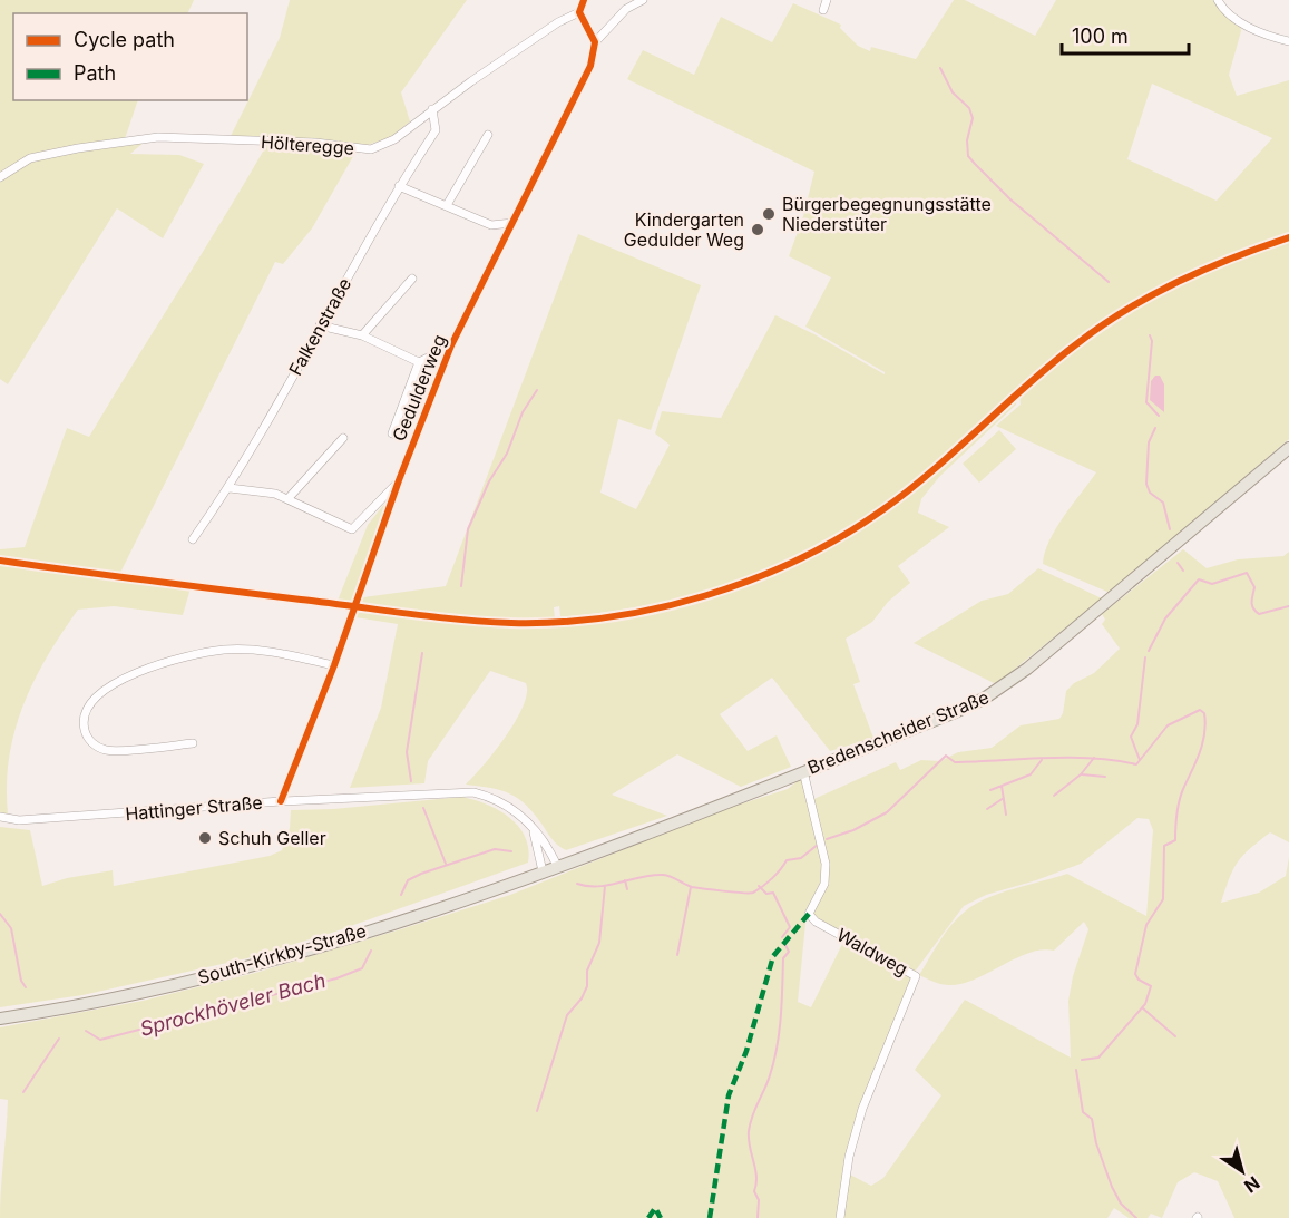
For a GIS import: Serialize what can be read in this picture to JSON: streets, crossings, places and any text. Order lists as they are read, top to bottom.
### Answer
{
  "streets": {
    "main road": ["Bredenscheider Straße", "South-Kirkby-Straße"],
    "street": [
      "Hölteregge",
      "Falkenstraße",
      "Gedulderweg",
      "Hattinger Straße",
      "Waldweg"
    ]
  },
  "crossings": [
    ["Hölteregge", "Falkenstraße"],
    ["Gedulderweg", "Hattinger Straße"],
    ["Bredenscheider Straße", "Hattinger Straße"],
    ["Bredenscheider Straße", "Waldweg"],
    ["Bredenscheider Straße", "South-Kirkby-Straße"],
    ["Hattinger Straße", "South-Kirkby-Straße"]
  ],
  "water": ["Sprockhöveler Bach"],
  "places": ["Bürgerbegegnungsstätte Niederstüter", "Kindergarten Gedulder Weg", "Schuh Geller"],
  "legend": ["Cycle path", "Path"],
  "scale_bar": "100 m",
  "north": "bottom right"
}
